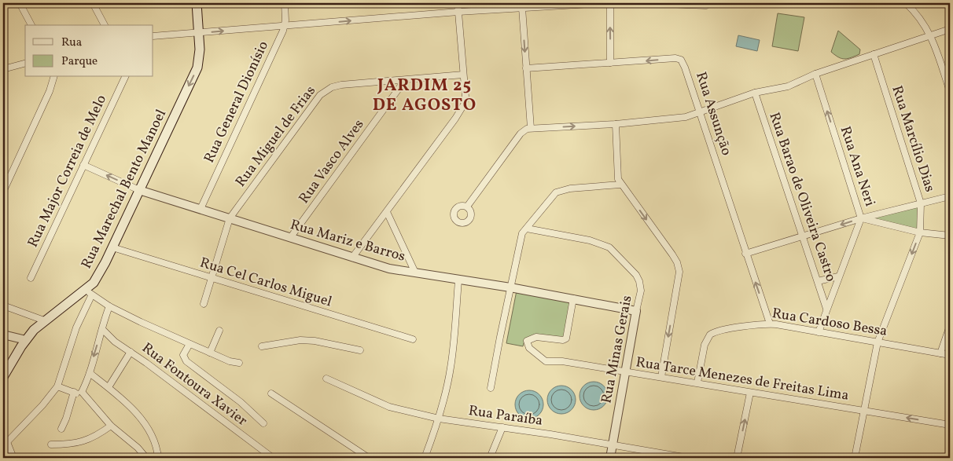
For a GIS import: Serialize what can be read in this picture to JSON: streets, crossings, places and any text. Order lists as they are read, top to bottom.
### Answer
{
  "streets": {
    "main road": ["Rua Marechal Bento Manoel"],
    "street": [
      "Rua General Dionísio",
      "Rua Assunção",
      "Rua Miguel de Frias",
      "Rua Marcílio Dias",
      "Rua Vasco Alves",
      "Rua Ana Neri",
      "Rua Major Correia de Melo",
      "Rua Barao de Oliveira Castro",
      "Rua Mariz e Barros",
      "Rua Cel Carlos Miguel",
      "Rua Cardoso Bessa",
      "Rua Minas Gerais",
      "Rua Tarce Menezes de Freitas Lima",
      "Rua Fontoura Xavier",
      "Rua Paraíba"
    ]
  },
  "crossings": [
    ["Rua General Dionísio", "Rua Mariz e Barros"],
    ["Rua Assunção", "Rua Cardoso Bessa"],
    ["Rua Miguel de Frias", "Rua Vasco Alves"],
    ["Rua Miguel de Frias", "Rua Mariz e Barros"],
    ["Rua Miguel de Frias", "Rua Cel Carlos Miguel"],
    ["Rua Marcílio Dias", "Rua Cardoso Bessa"],
    ["Rua Marcílio Dias", "Rua Tarce Menezes de Freitas Lima"],
    ["Rua Vasco Alves", "Rua Mariz e Barros"],
    ["Rua Ana Neri", "Rua Barao de Oliveira Castro"],
    ["Rua Ana Neri", "Rua Cardoso Bessa"],
    ["Rua Major Correia de Melo", "Rua Mariz e Barros"],
    ["Rua Marechal Bento Manoel", "Rua Mariz e Barros"],
    ["Rua Marechal Bento Manoel", "Rua Cel Carlos Miguel"],
    ["Rua Mariz e Barros", "Rua Minas Gerais"],
    ["Rua Mariz e Barros", "Rua Tarce Menezes de Freitas Lima"],
    ["Rua Cardoso Bessa", "Rua Tarce Menezes de Freitas Lima"],
    ["Rua Minas Gerais", "Rua Tarce Menezes de Freitas Lima"],
    ["Rua Minas Gerais", "Rua Paraíba"]
  ],
  "one_way": ["Rua Assunção", "Rua Ana Neri", "Rua Marechal Bento Manoel"],
  "districts": ["JARDIM 25 DE AGOSTO"],
  "legend": ["Rua", "Parque"]
}
